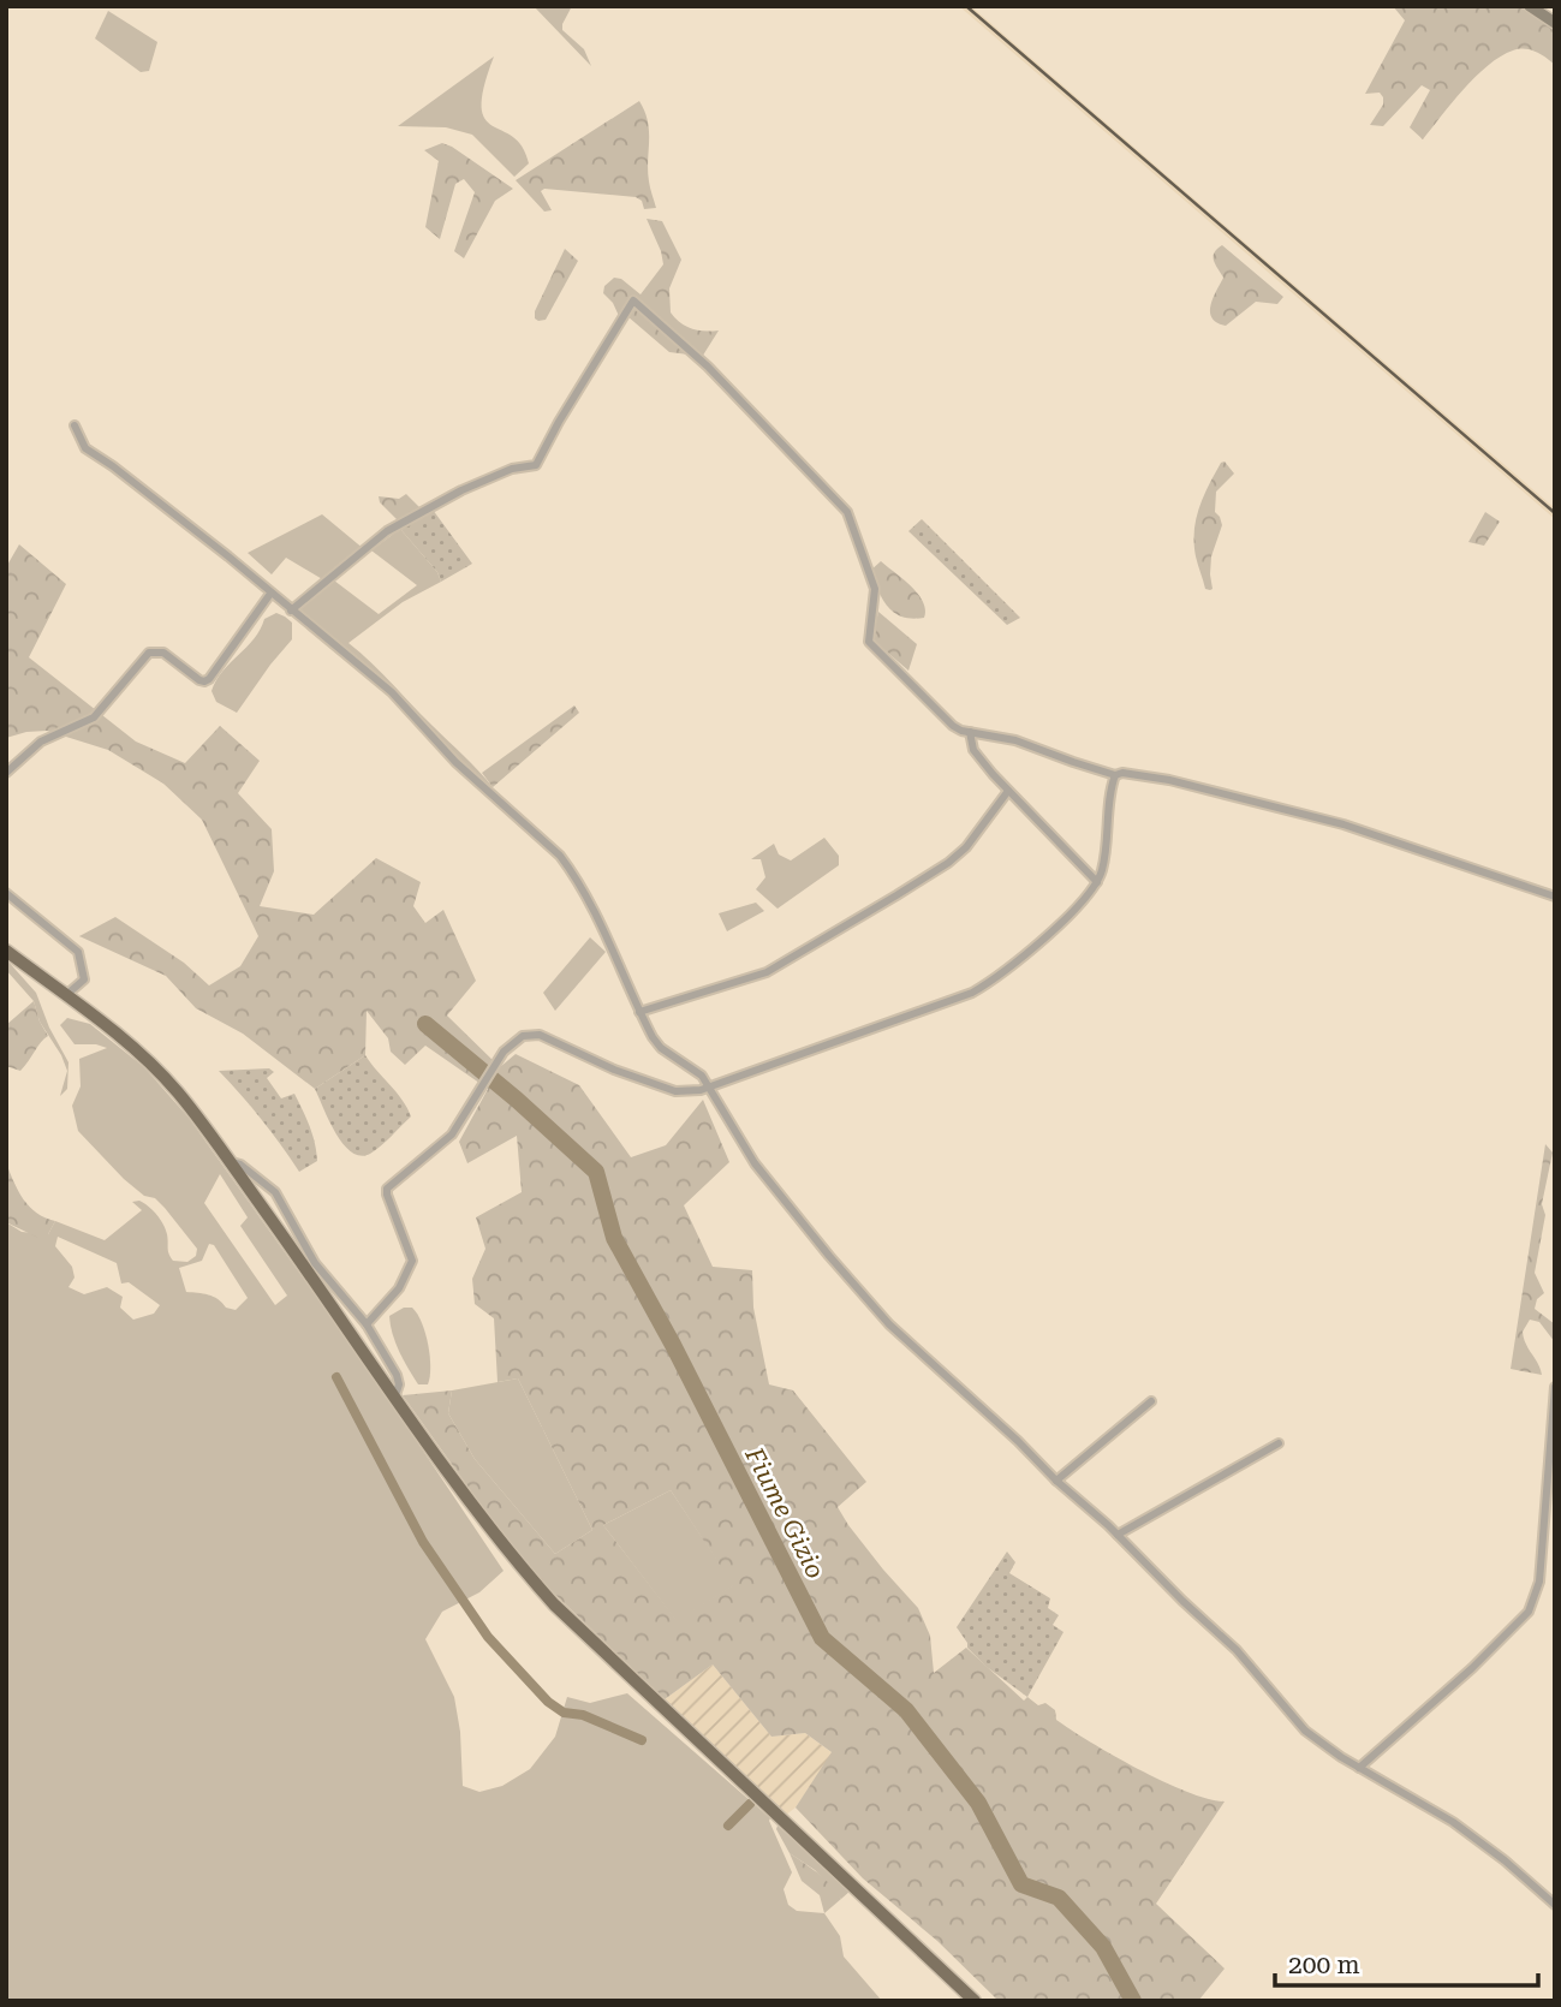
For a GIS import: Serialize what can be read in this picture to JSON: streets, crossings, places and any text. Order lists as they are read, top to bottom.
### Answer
{
  "water": ["Fiume Gizio"],
  "scale_bar": "200 m"
}
